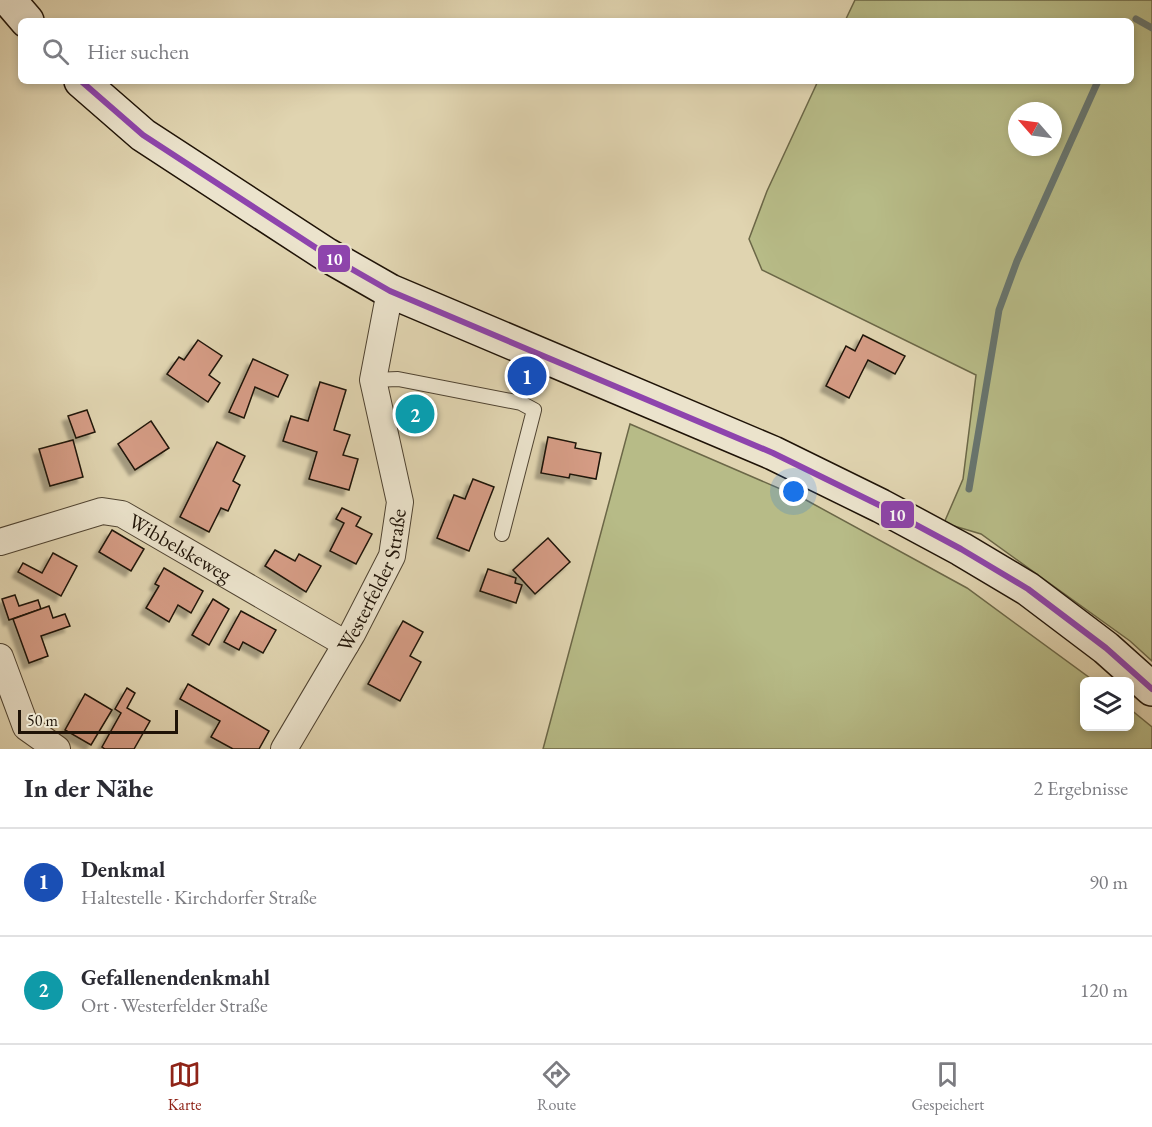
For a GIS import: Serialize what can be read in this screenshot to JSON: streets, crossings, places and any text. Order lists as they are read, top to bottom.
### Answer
{
  "streets": {
    "street": ["Wibbelskeweg", "Westerfelder Straße"]
  },
  "crossings": [
    ["Wibbelskeweg", "Westerfelder Straße"]
  ],
  "lines": ["transit line 10"],
  "scale_bar": "50 m",
  "north": "top left",
  "page": {
    "search": "Hier suchen",
    "pins": ["1", "2"],
    "scale": "50 m",
    "heading": ["In der Nähe", "2 Ergebnisse"],
    "list": [
      {
        "mark": "1",
        "name": "Denkmal",
        "note": "Haltestelle · Kirchdorfer Straße",
        "value": "90 m"
      },
      {
        "mark": "2",
        "name": "Gefallenendenkmahl",
        "note": "Ort · Westerfelder Straße",
        "value": "120 m"
      }
    ],
    "nav": ["Karte", "Route", "Gespeichert"]
  }
}
